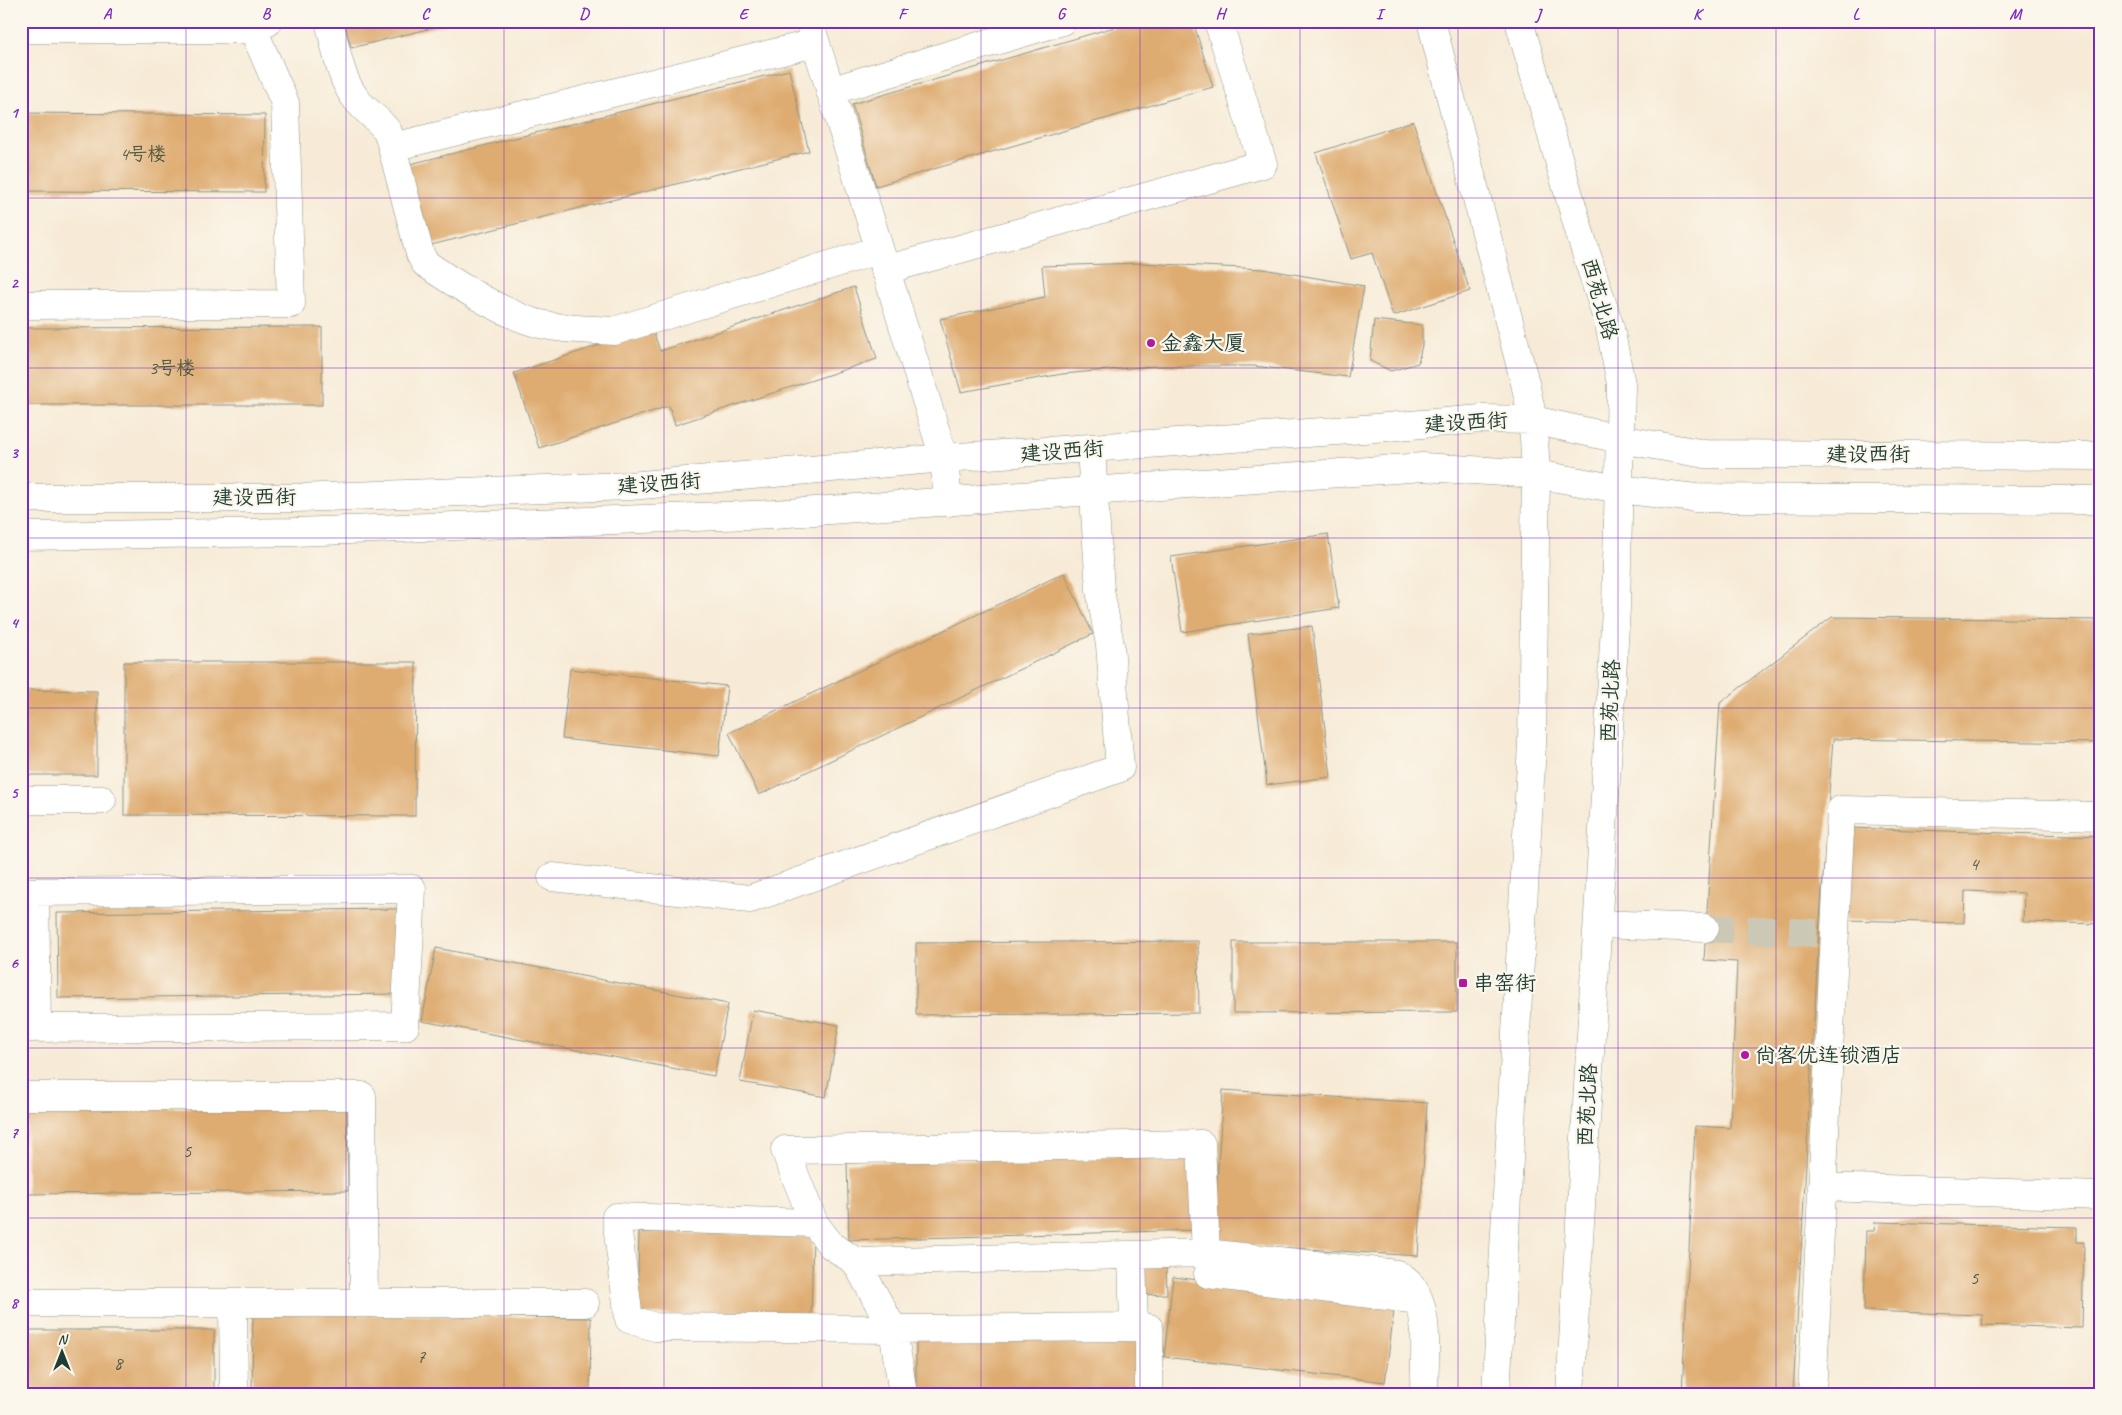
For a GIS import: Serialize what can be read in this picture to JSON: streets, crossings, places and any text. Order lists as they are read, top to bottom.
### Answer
{
  "streets": {
    "street": ["西苑北路", "建设西街"]
  },
  "crossings": [
    ["西苑北路", "建设西街"]
  ],
  "places": {
    "other": ["金鑫大厦", "尚客优连锁酒店"],
    "transit": ["串窑街"]
  },
  "house_numbers": [
    "4号楼",
    "3号楼",
    "4",
    "5",
    "5",
    "7",
    "8"
  ],
  "north": "top",
  "grid": {
    "columns": [
      "A",
      "B",
      "C",
      "D",
      "E",
      "F",
      "G",
      "H",
      "I",
      "J",
      "K",
      "L",
      "M"
    ],
    "rows": [
      "1",
      "2",
      "3",
      "4",
      "5",
      "6",
      "7",
      "8"
    ]
  }
}
